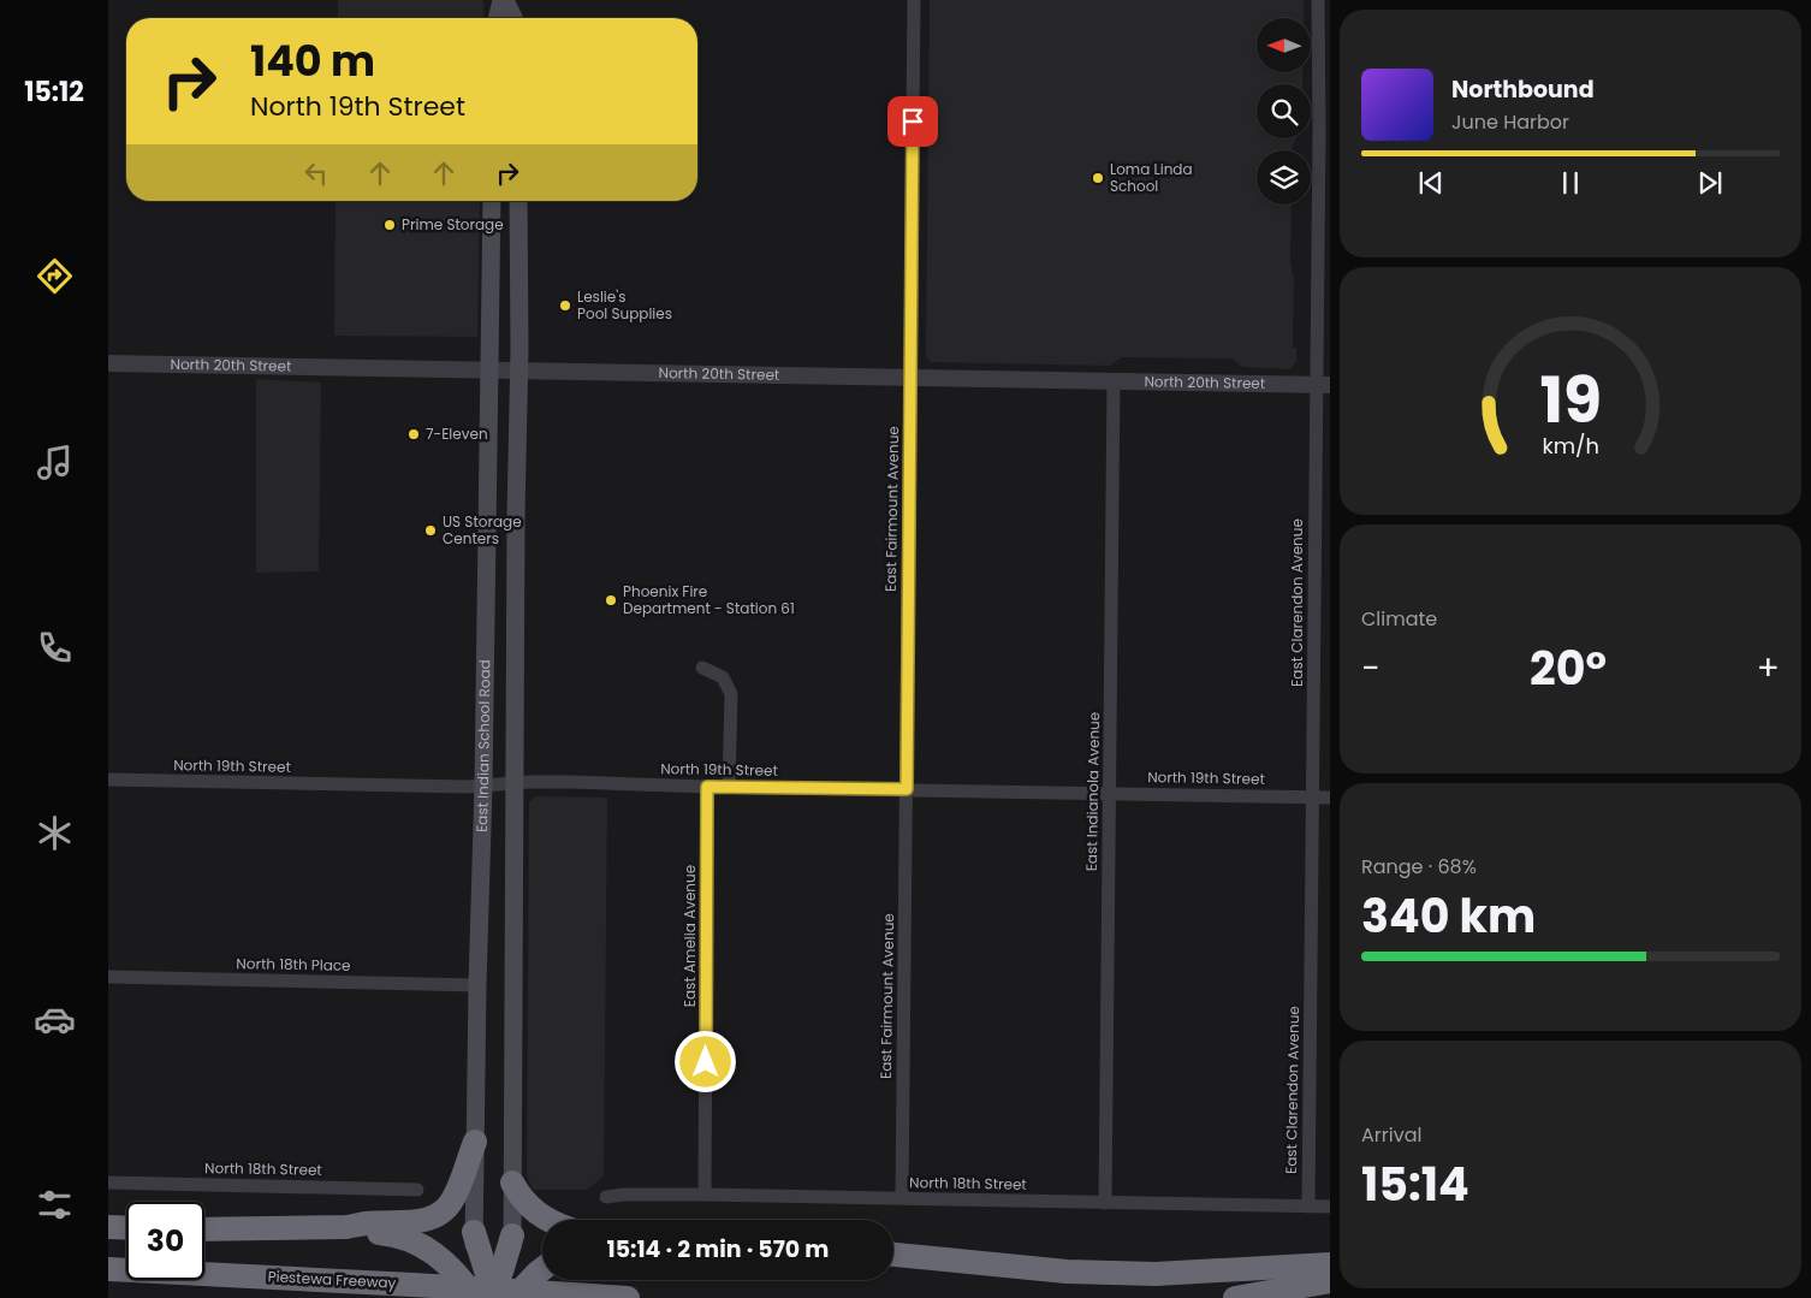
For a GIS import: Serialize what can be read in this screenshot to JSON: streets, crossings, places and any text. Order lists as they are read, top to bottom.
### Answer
{
  "streets": {
    "highway": ["Piestewa Freeway"],
    "main road": ["East Indian School Road"],
    "street": [
      "North 20th Street",
      "East Fairmount Avenue",
      "East Clarendon Avenue",
      "North 19th Street",
      "East Indianola Avenue",
      "East Amelia Avenue",
      "North 18th Place",
      "North 18th Street"
    ]
  },
  "crossings": [
    ["North 20th Street", "East Fairmount Avenue"],
    ["North 20th Street", "East Clarendon Avenue"],
    ["North 20th Street", "East Indian School Road"],
    ["North 20th Street", "East Indianola Avenue"],
    ["East Fairmount Avenue", "North 19th Street"],
    ["East Fairmount Avenue", "North 18th Street"],
    ["East Clarendon Avenue", "North 19th Street"],
    ["East Clarendon Avenue", "North 18th Street"],
    ["East Indian School Road", "North 19th Street"],
    ["East Indian School Road", "North 18th Place"],
    ["North 19th Street", "East Indianola Avenue"],
    ["North 19th Street", "East Amelia Avenue"],
    ["East Indianola Avenue", "North 18th Street"],
    ["East Amelia Avenue", "North 18th Street"]
  ],
  "places": [
    "Loma Linda School",
    "Prime Storage",
    "Leslie's Pool Supplies",
    "7-Eleven",
    "US Storage Centers",
    "Phoenix Fire Department - Station 61"
  ],
  "north": "left",
  "page": {
    "tabs": "15:12",
    "turn": ["140 m", "North 19th Street"],
    "song": ["Northbound", "June Harbor"],
    "tile": [
      "Climate",
      ["Range · 68%", "340 km"],
      ["Arrival", "15:14"]
    ],
    "heat": ["−", "20°", "+"],
    "limit": "30",
    "trip": "15:14 · 2 min · 570 m",
    "gauge": ["19", "km/h"]
  }
}
